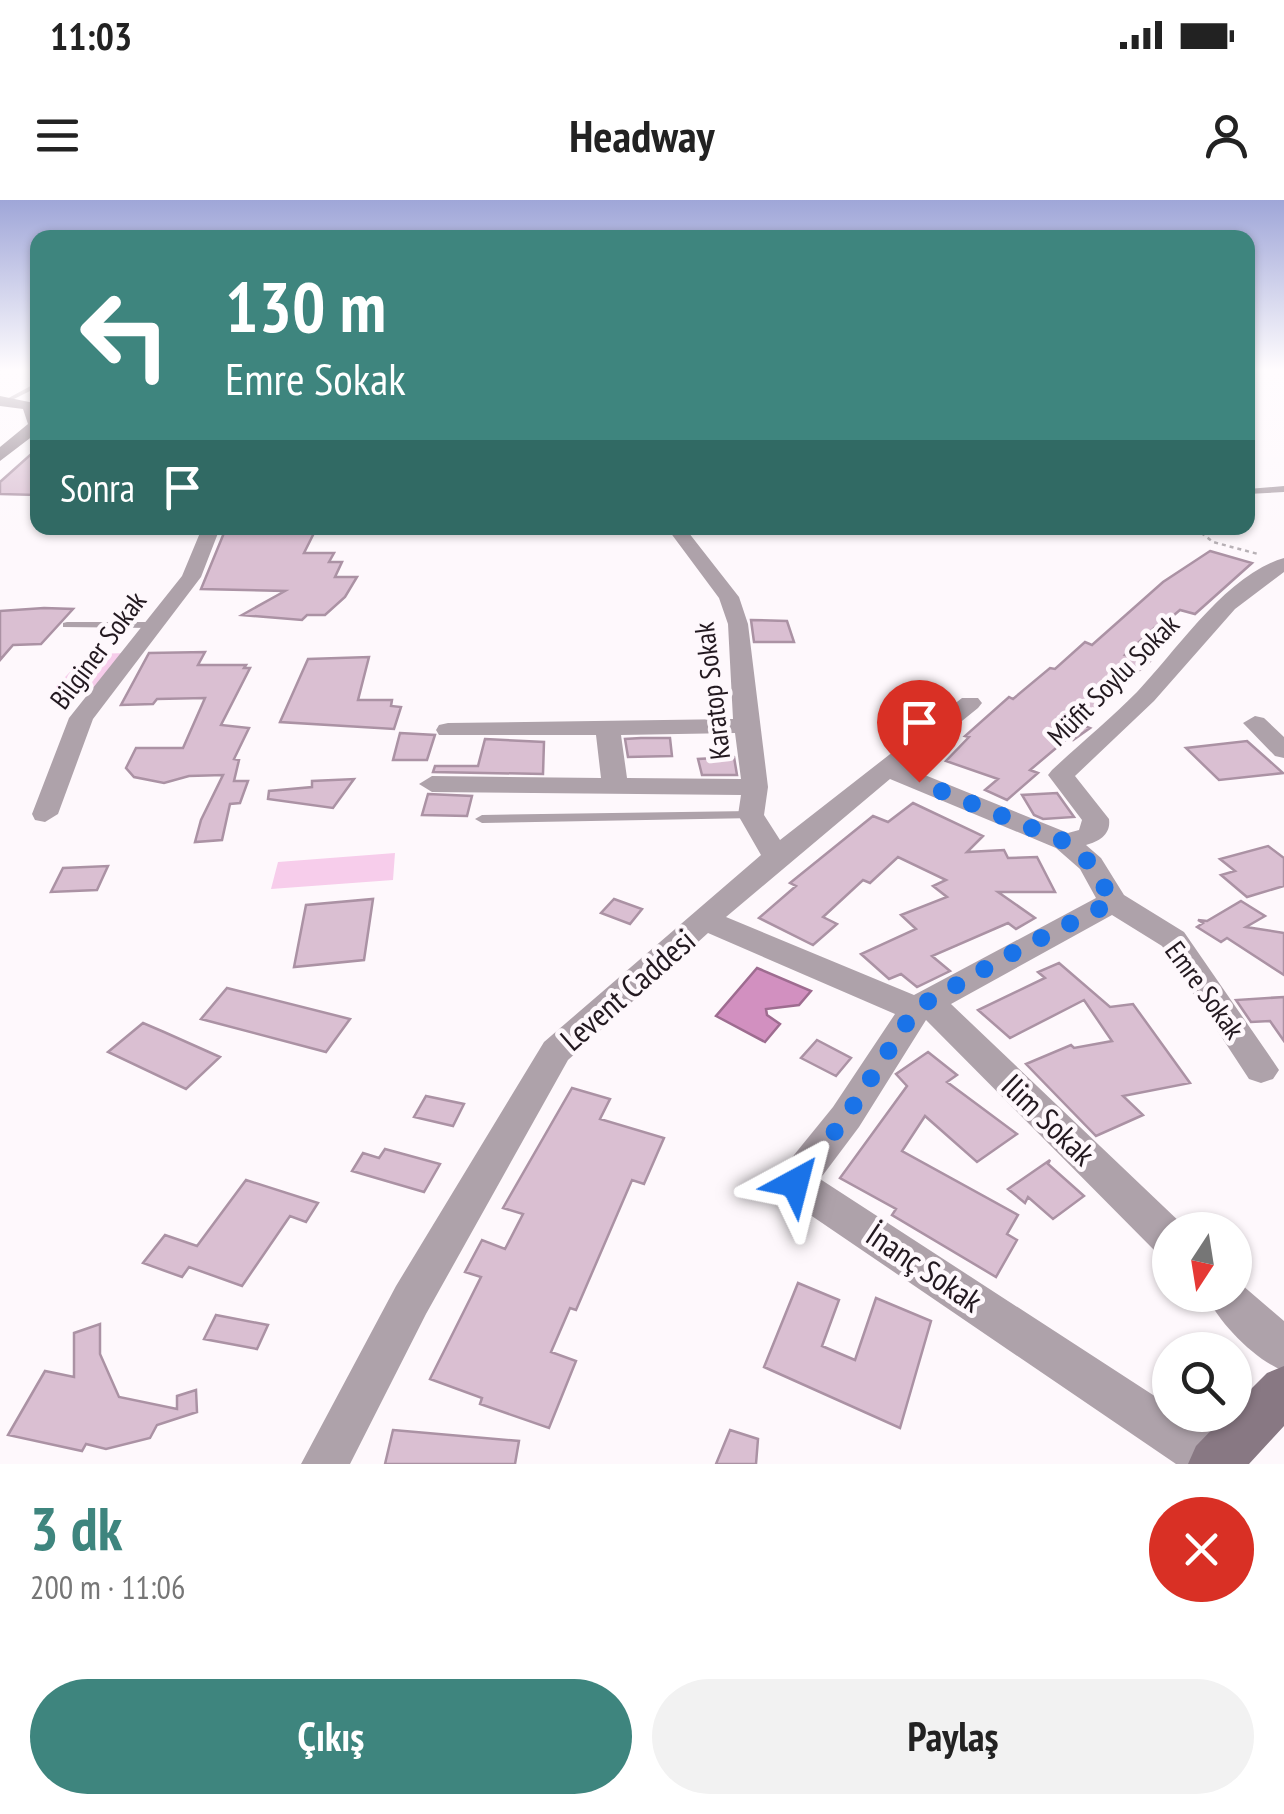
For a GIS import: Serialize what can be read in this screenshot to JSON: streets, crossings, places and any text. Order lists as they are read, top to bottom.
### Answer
{
  "streets": {
    "street": [
      "Bilginer Sokak",
      "Müfit Soylu Sokak",
      "Karatop Sokak",
      "Levent Caddesi",
      "Emre Sokak",
      "Ilim Sokak",
      "İnanç Sokak"
    ]
  },
  "crossings": [
    ["Müfit Soylu Sokak", "Emre Sokak"],
    ["Levent Caddesi", "Emre Sokak"],
    ["Levent Caddesi", "Ilim Sokak"],
    ["Emre Sokak", "İnanç Sokak"],
    ["Ilim Sokak", "İnanç Sokak"]
  ],
  "north": "bottom",
  "page": {
    "status": "11:03",
    "header": "Headway",
    "turn": ["130 m", "Emre Sokak"],
    "then": "Sonra",
    "heading": ["3 dk", "200 m · 11:06"],
    "buttons": ["Çıkış", "Paylaş"]
  }
}
